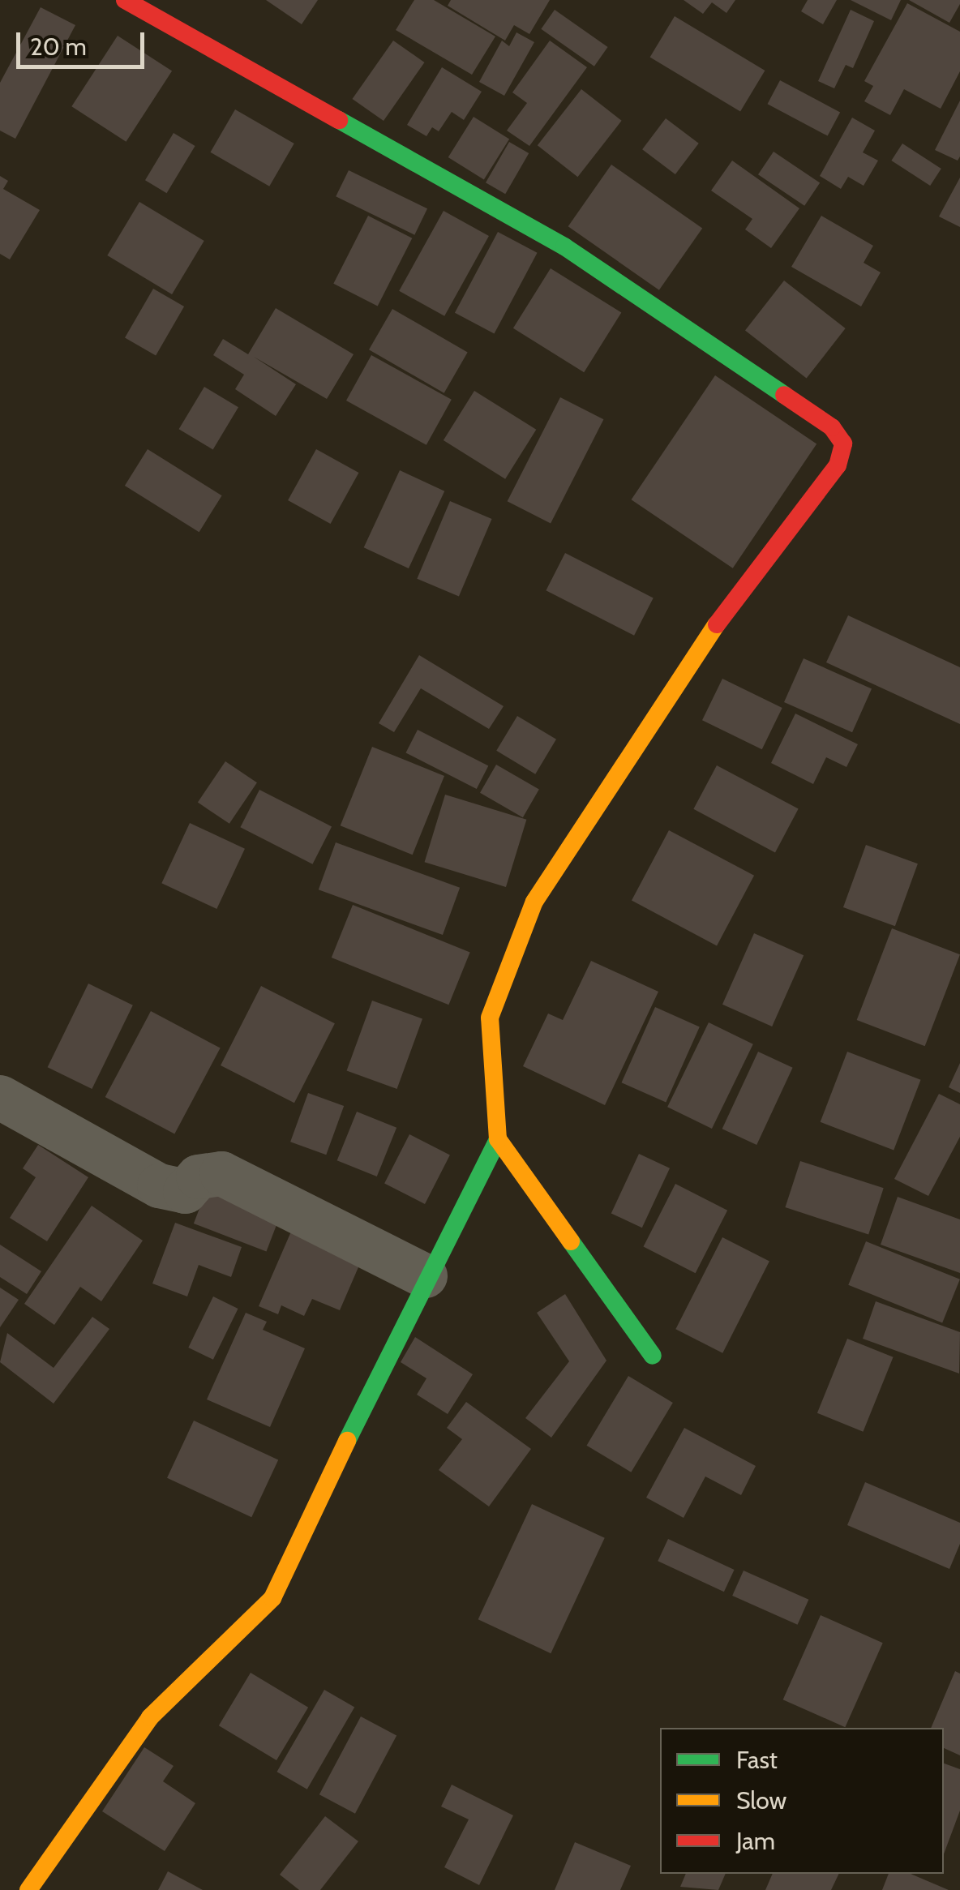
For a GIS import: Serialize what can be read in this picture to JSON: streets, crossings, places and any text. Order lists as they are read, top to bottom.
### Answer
{
  "legend": ["Fast", "Slow", "Jam"],
  "scale_bar": "20 m"
}
